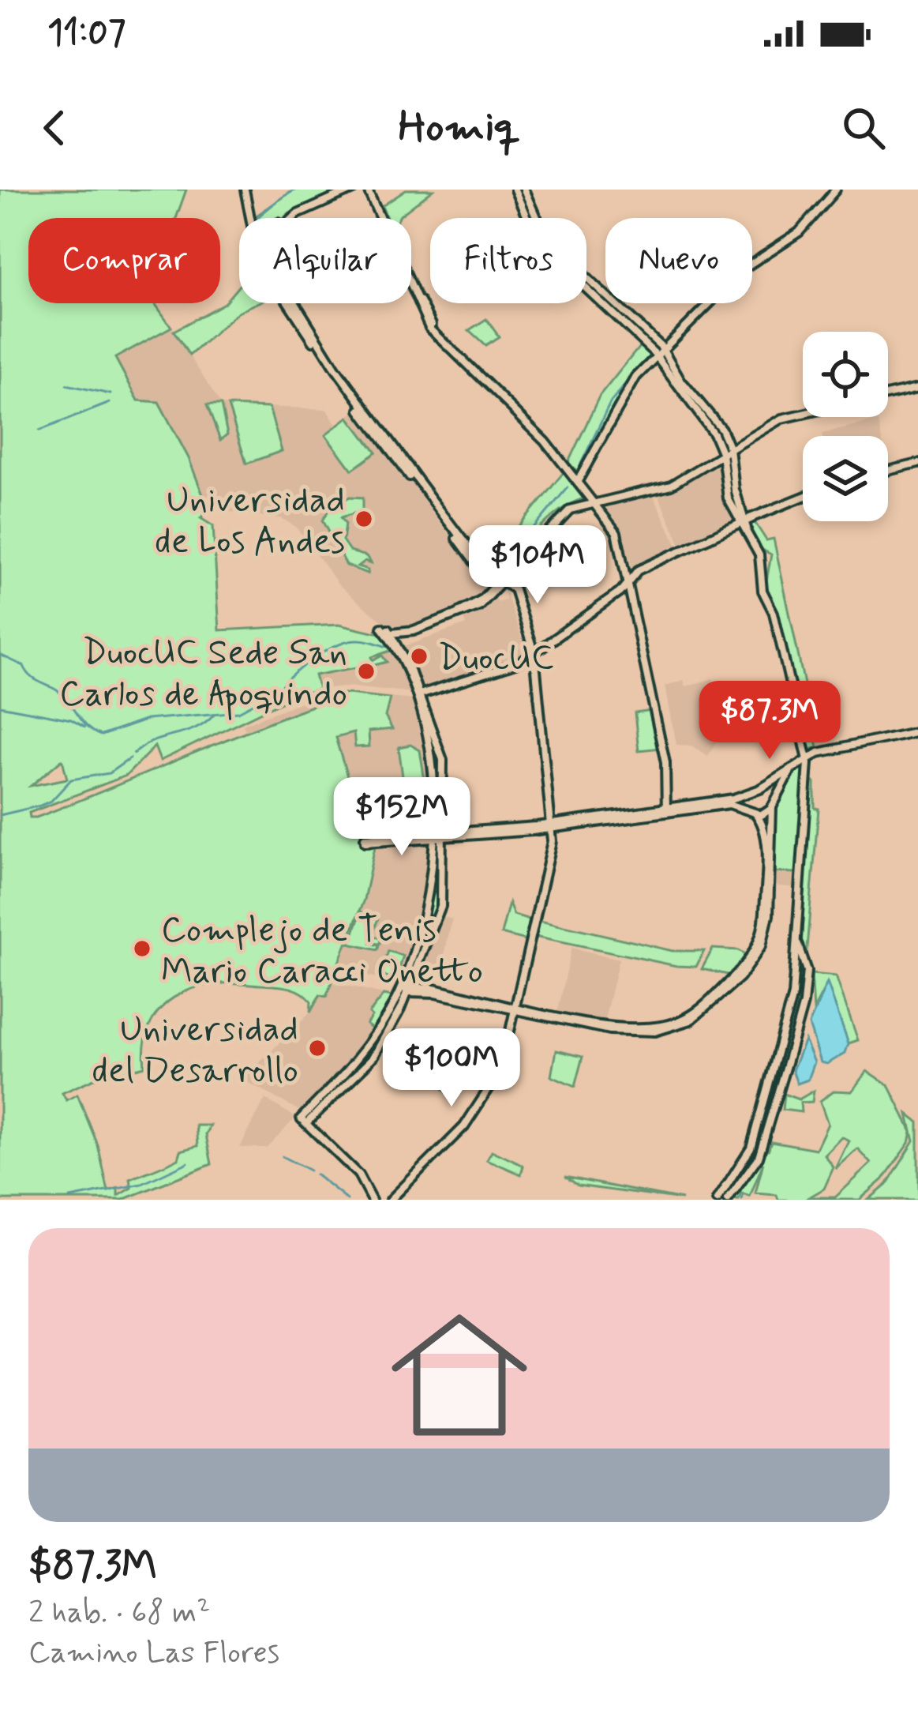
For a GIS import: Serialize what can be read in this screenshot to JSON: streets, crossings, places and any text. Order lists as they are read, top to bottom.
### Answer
{
  "places": [
    "Universidad de Los Andes",
    "DuocUC",
    "DuocUC Sede San Carlos de Apoquindo",
    "Complejo de Tenis Mario Caracci Onetto",
    "Universidad del Desarrollo"
  ],
  "page": {
    "status": "11:07",
    "header": "Homiq",
    "chip": [
      "Comprar",
      "Alquilar",
      "Filtros",
      "Nuevo"
    ],
    "price": [
      "$104M",
      "$87.3M",
      "$152M",
      "$100M"
    ],
    "list": [
      {
        "name": "$87.3M",
        "note": "2 hab. · 68 m² · Camino Las Flores"
      }
    ]
  }
}
